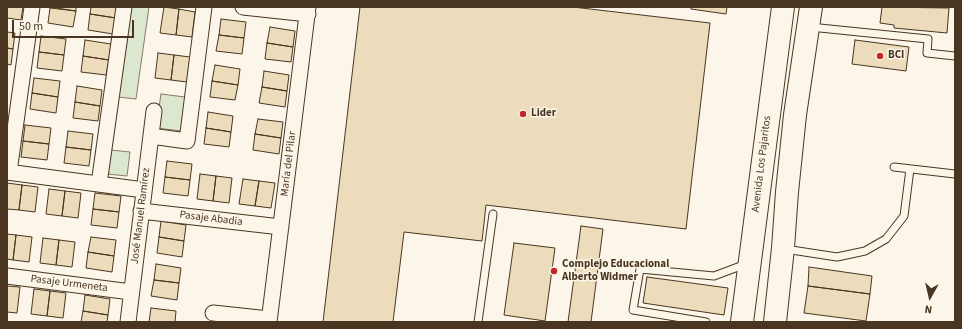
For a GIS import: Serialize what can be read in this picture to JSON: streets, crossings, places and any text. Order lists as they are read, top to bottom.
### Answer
{
  "streets": {
    "main road": ["Avenida Los Pajaritos"],
    "street": [
      "María del Pilar",
      "José Manuel Ramírez",
      "Pasaje Abadia",
      "Pasaje Urmeneta"
    ]
  },
  "crossings": [
    ["María del Pilar", "Pasaje Abadia"],
    ["José Manuel Ramírez", "Pasaje Abadia"],
    ["José Manuel Ramírez", "Pasaje Urmeneta"]
  ],
  "places": ["BCI", "Lider", "Complejo Educacional Alberto Widmer"],
  "scale_bar": "50 m",
  "north": "bottom"
}
